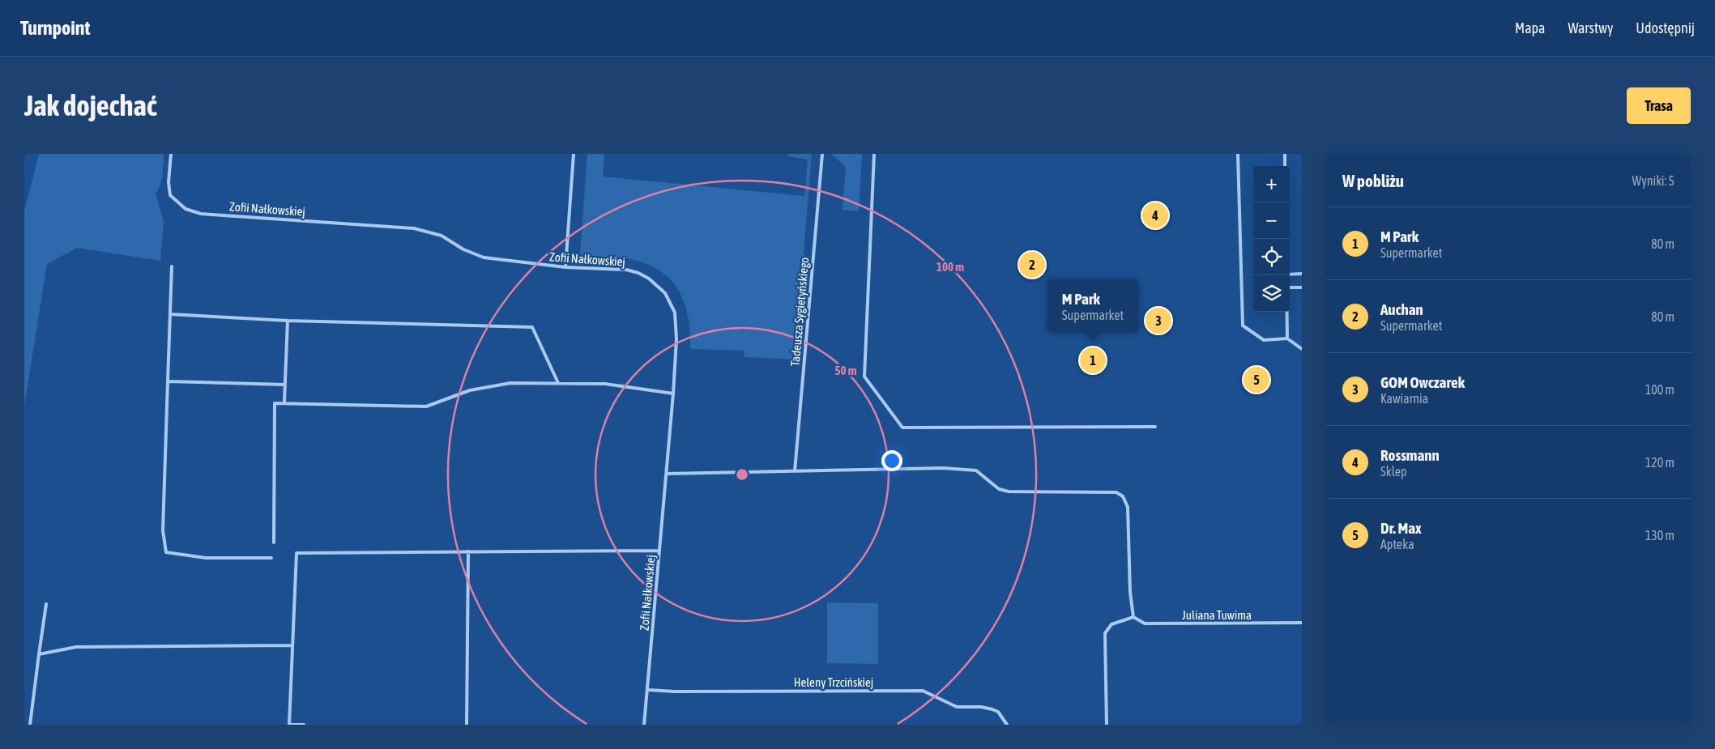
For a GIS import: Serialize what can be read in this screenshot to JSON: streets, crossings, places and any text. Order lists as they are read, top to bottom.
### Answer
{
  "streets": {
    "lane": [
      "Zofii Nałkowskiej",
      "Tadeusza Sygietyńskiego",
      "Juliana Tuwima",
      "Heleny Trzcińskiej"
    ]
  },
  "crossings": [
    ["Zofii Nałkowskiej", "Heleny Trzcińskiej"]
  ],
  "page": {
    "header": "Turnpoint",
    "nav": ["Mapa", "Warstwy", "Udostępnij"],
    "buttons": "Trasa",
    "title": "Jak dojechać",
    "heading": ["W pobliżu", "Wyniki: 5"],
    "map_buttons": ["+", "−"],
    "pins": [
      "4",
      "2",
      "3",
      "1",
      "5"
    ],
    "list": [
      {
        "mark": "1",
        "name": "M Park",
        "note": "Supermarket",
        "value": "80 m"
      },
      {
        "mark": "2",
        "name": "Auchan",
        "note": "Supermarket",
        "value": "80 m"
      },
      {
        "mark": "3",
        "name": "GOM Owczarek",
        "note": "Kawiarnia",
        "value": "100 m"
      },
      {
        "mark": "4",
        "name": "Rossmann",
        "note": "Sklep",
        "value": "120 m"
      },
      {
        "mark": "5",
        "name": "Dr. Max",
        "note": "Apteka",
        "value": "130 m"
      }
    ],
    "popup": ["M Park", "Supermarket"]
  },
  "rings": ["100 m", "50 m"]
}
